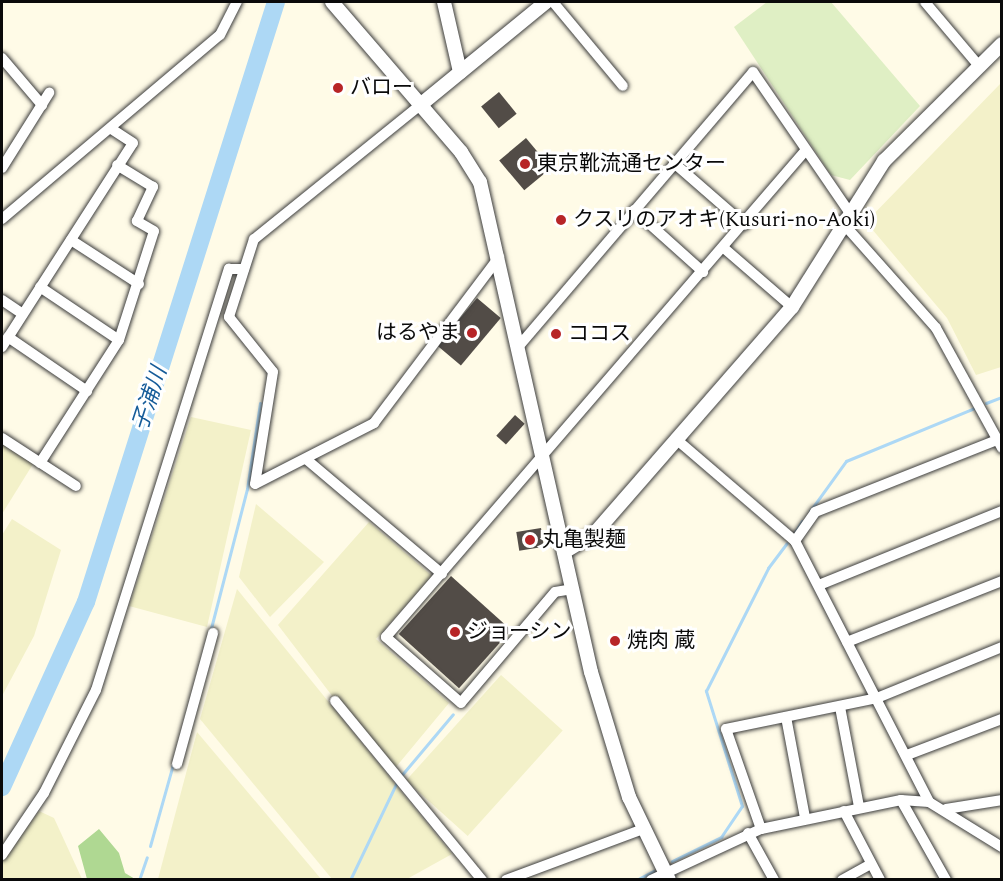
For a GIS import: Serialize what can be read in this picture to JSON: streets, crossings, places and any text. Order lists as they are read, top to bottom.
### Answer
{
  "water": ["子浦川"],
  "places": [
    "バロー",
    "東京靴流通センター",
    "クスリのアオキ(Kusuri-no-Aoki)",
    "はるやま",
    "ココス",
    "丸亀製麺",
    "ジョーシン",
    "焼肉 蔵"
  ]
}
